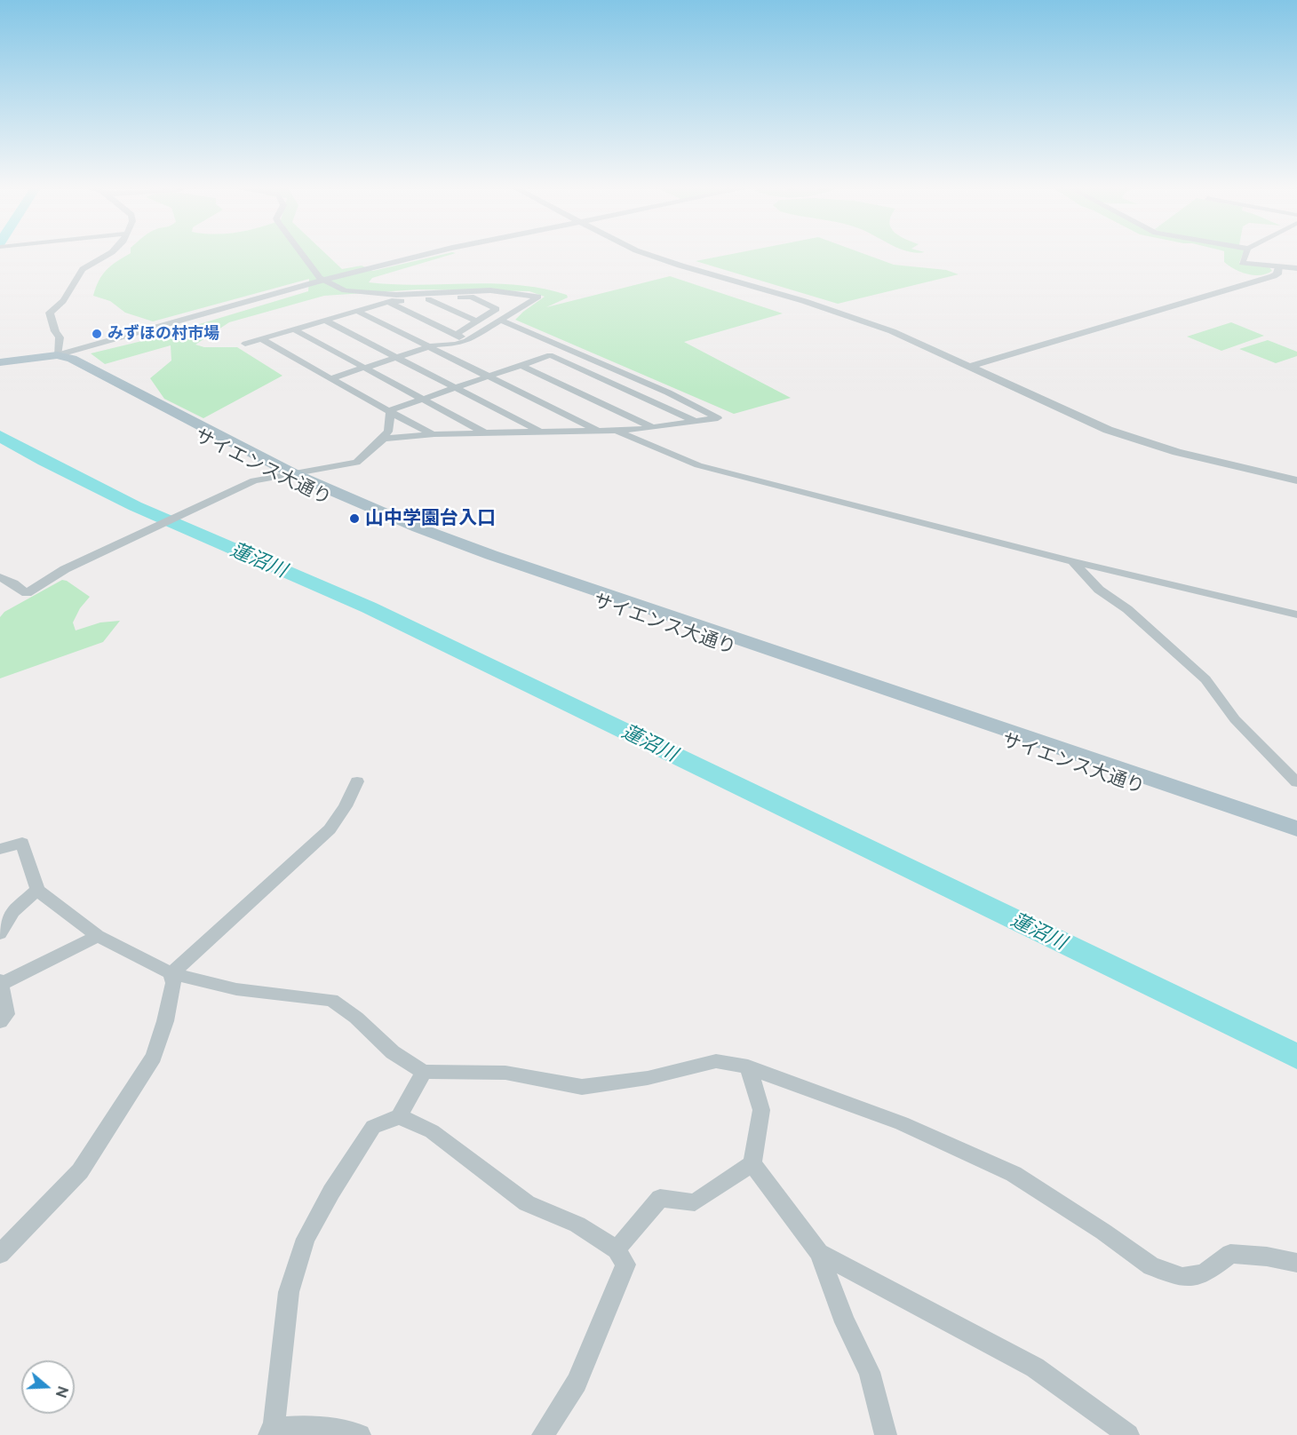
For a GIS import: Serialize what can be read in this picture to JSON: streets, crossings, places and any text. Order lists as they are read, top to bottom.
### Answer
{
  "streets": {
    "main road": ["サイエンス大通り"]
  },
  "water": ["蓮沼川"],
  "places": ["みずほの村市場", "山中学園台入口"],
  "north": "right"
}
